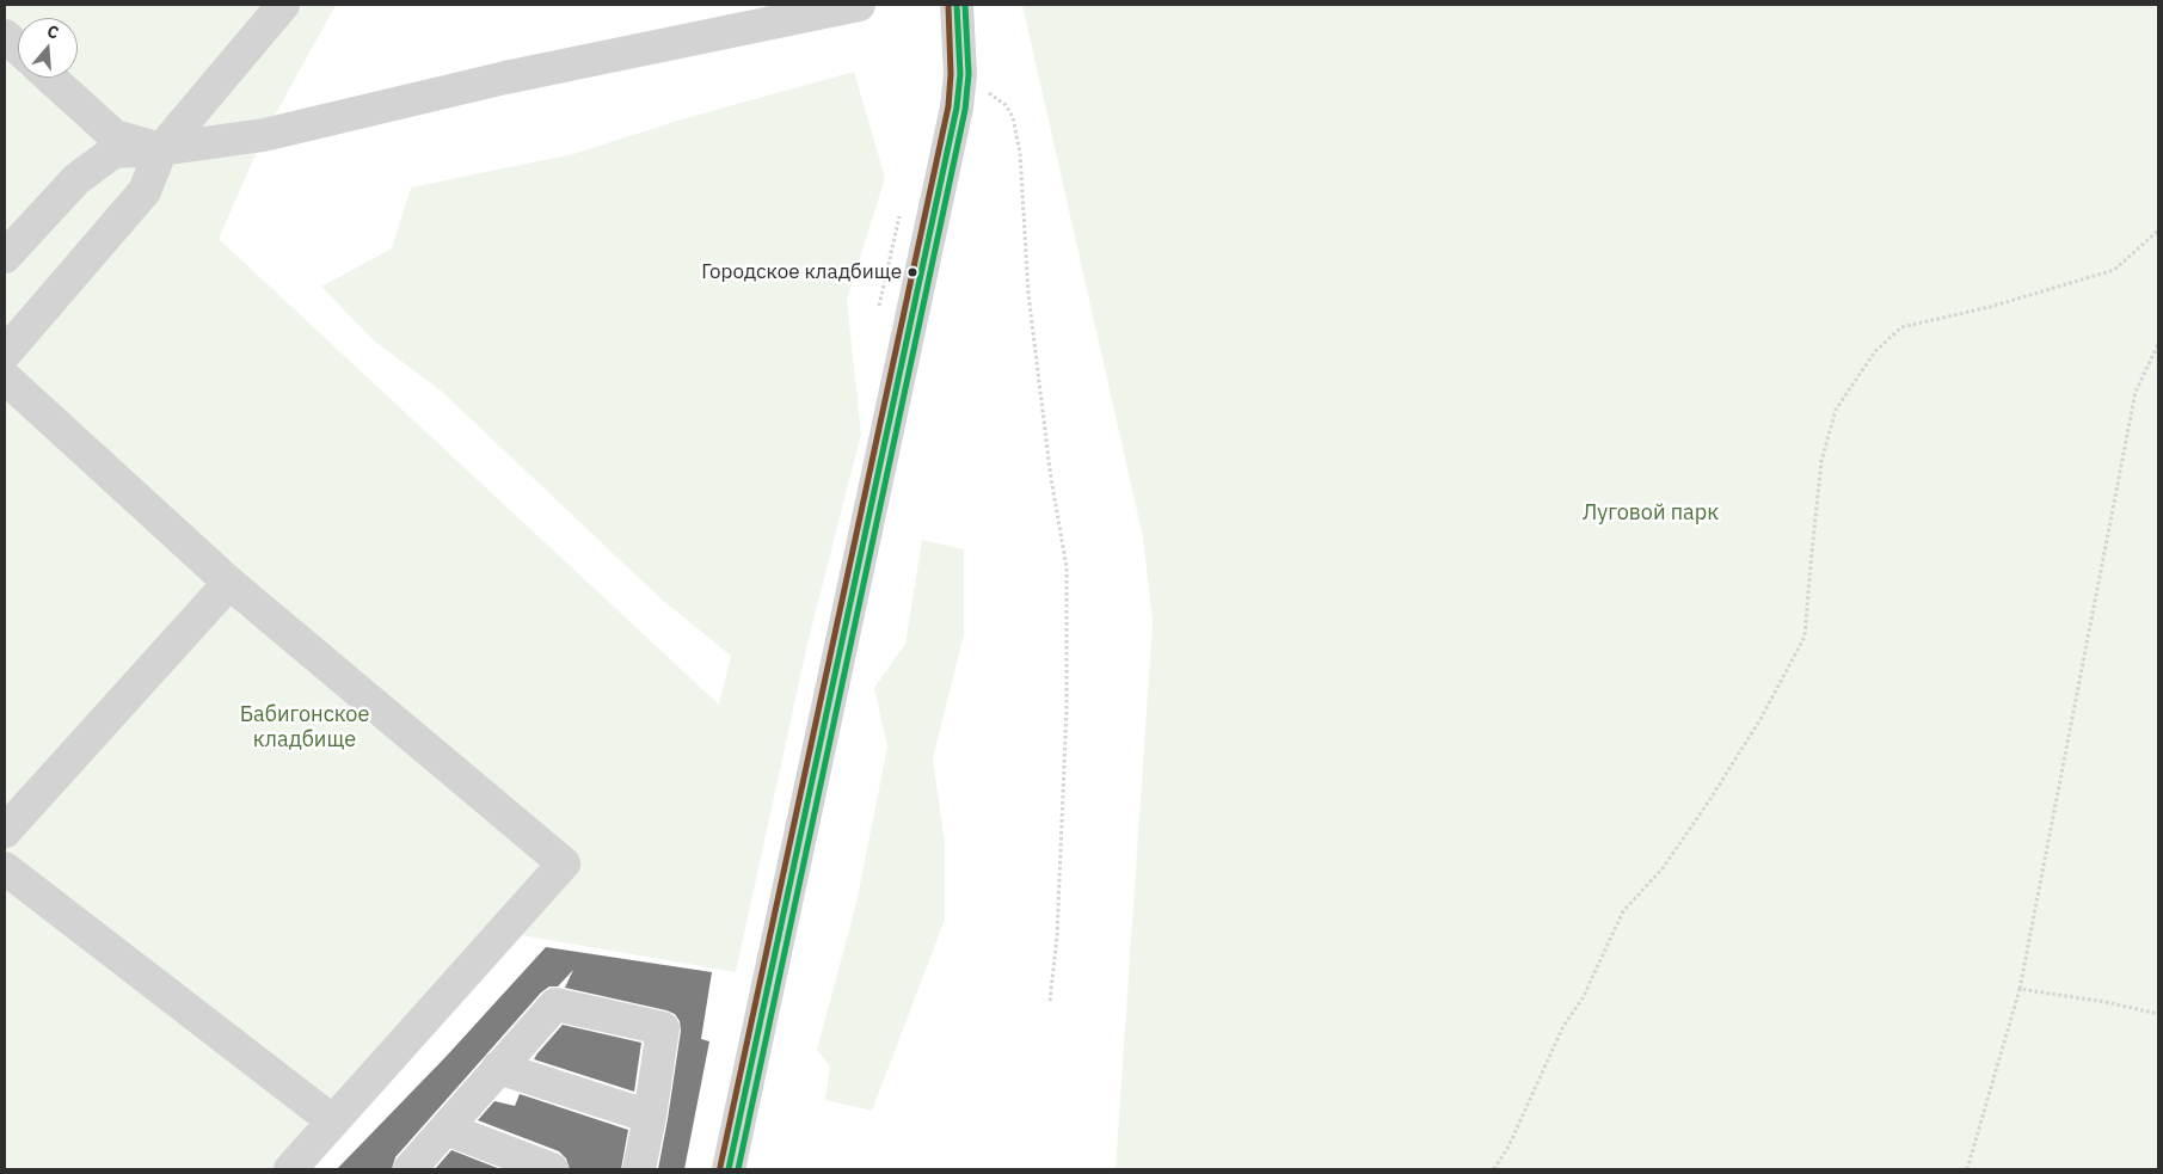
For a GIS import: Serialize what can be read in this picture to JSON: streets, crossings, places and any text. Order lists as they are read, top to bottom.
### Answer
{
  "parks": ["Луговой парк", "Бабигонское кладбище"],
  "places": ["Городское кладбище"],
  "north": "top"
}
